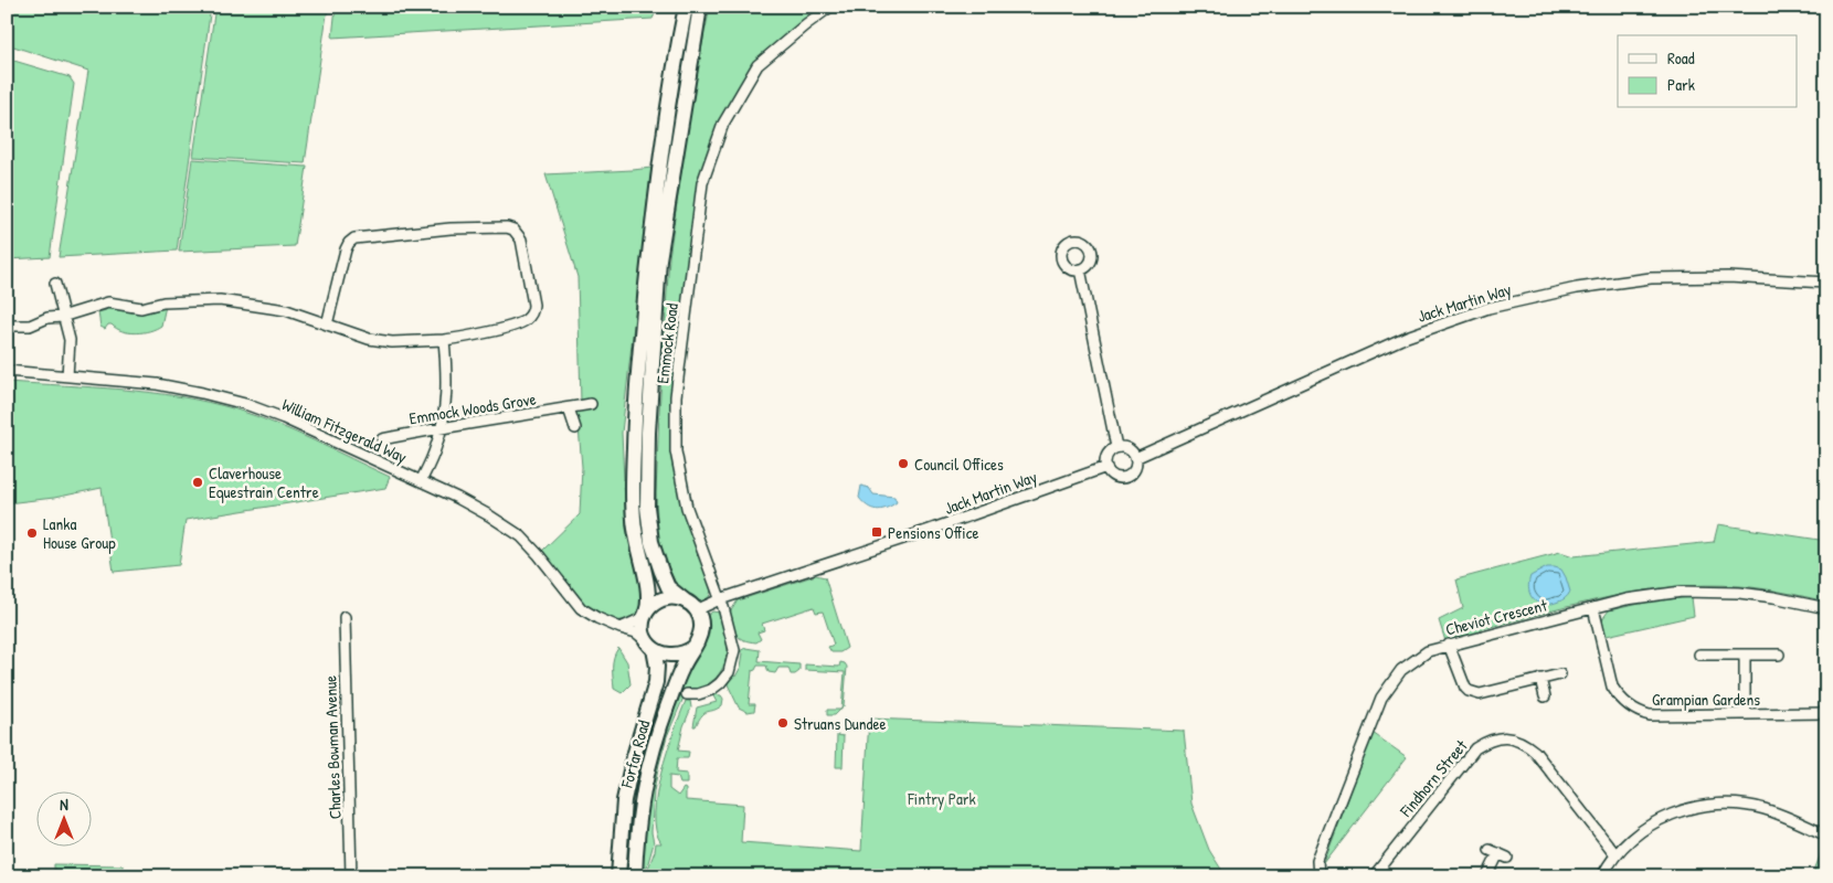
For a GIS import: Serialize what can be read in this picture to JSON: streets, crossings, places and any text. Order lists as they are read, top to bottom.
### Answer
{
  "streets": {
    "highway": ["Forfar Road"],
    "street": [
      "Jack Martin Way",
      "Emmock Road",
      "Emmock Woods Grove",
      "William Fitzgerald Way",
      "Cheviot Crescent",
      "Grampian Gardens",
      "Charles Bowman Avenue",
      "Findhorn Street"
    ]
  },
  "crossings": [
    ["Jack Martin Way", "Emmock Road"],
    ["Jack Martin Way", "William Fitzgerald Way"],
    ["Jack Martin Way", "Forfar Road"],
    ["William Fitzgerald Way", "Forfar Road"],
    ["Cheviot Crescent", "Grampian Gardens"]
  ],
  "parks": ["Fintry Park"],
  "places": {
    "other": [
      "Council Offices",
      "Claverhouse Equestrain Centre",
      "Lanka House Group",
      "Struans Dundee"
    ],
    "transit": ["Pensions Office"]
  },
  "legend": ["Road", "Park"],
  "north": "top"
}
